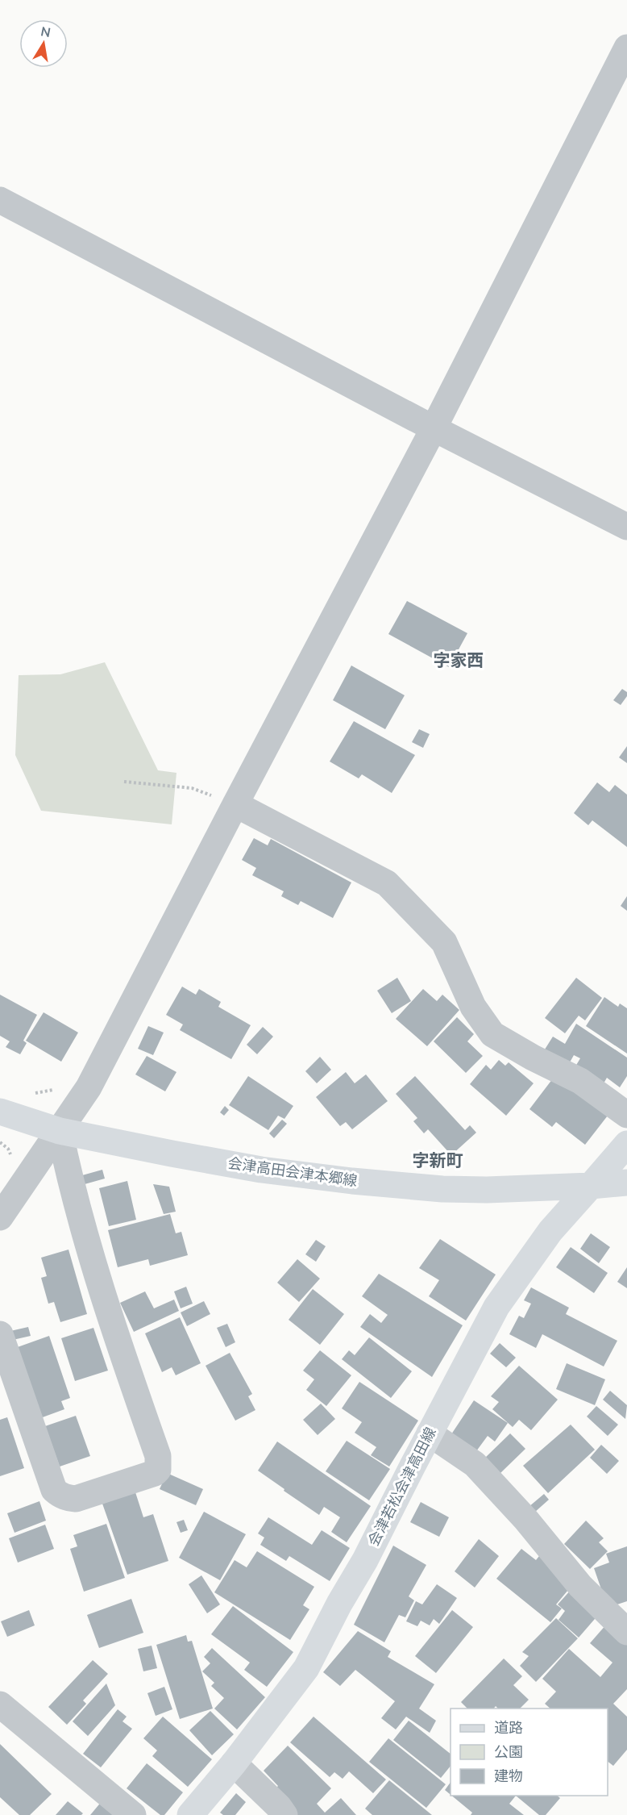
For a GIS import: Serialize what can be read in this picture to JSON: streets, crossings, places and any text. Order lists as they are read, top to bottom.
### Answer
{
  "streets": {
    "main road": ["会津高田会津本郷線", "会津若松会津高田線"]
  },
  "crossings": [
    ["会津高田会津本郷線", "会津若松会津高田線"]
  ],
  "districts": ["字家西", "字新町"],
  "legend": ["道路", "公園", "建物"],
  "north": "top"
}
